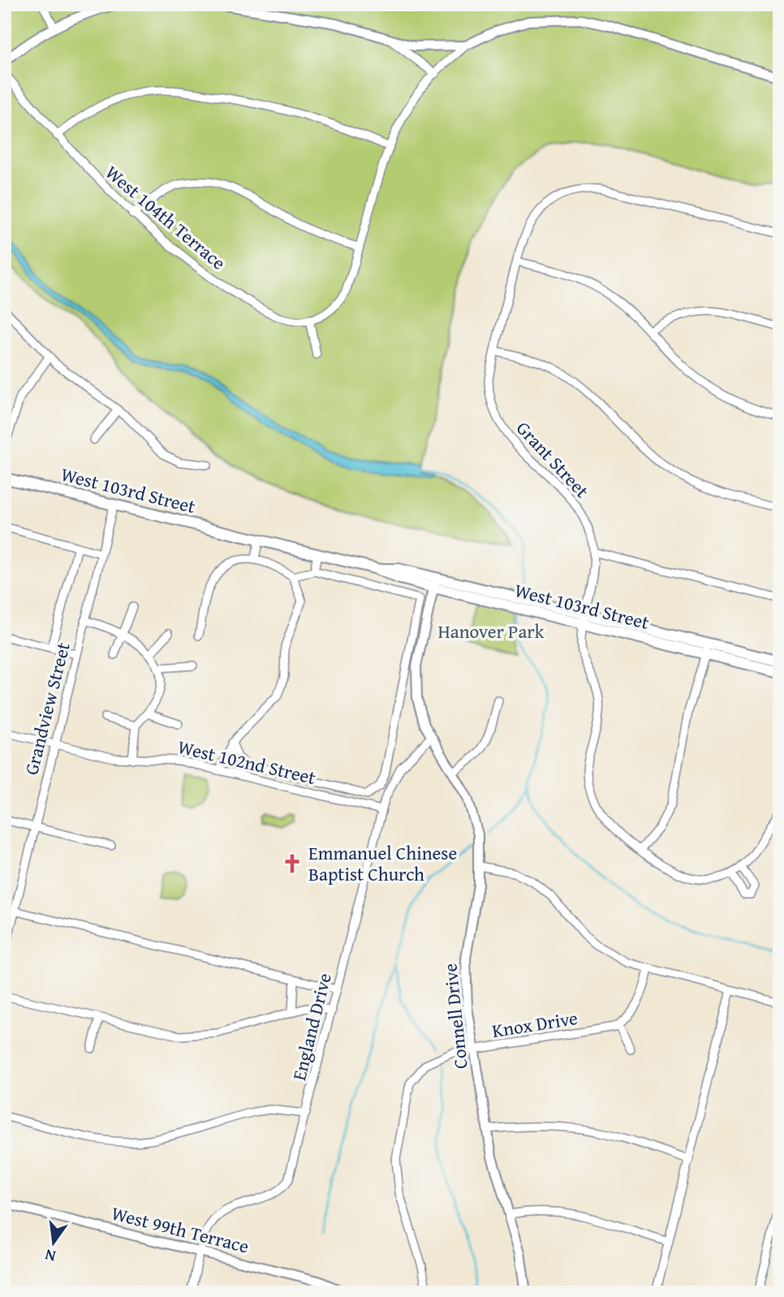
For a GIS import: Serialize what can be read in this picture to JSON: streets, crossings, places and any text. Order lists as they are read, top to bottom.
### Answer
{
  "streets": {
    "main road": ["West 103rd Street"],
    "street": [
      "West 104th Terrace",
      "Grant Street",
      "Grandview Street",
      "West 102nd Street",
      "Connell Drive",
      "Knox Drive",
      "England Drive",
      "West 99th Terrace"
    ]
  },
  "crossings": [
    ["Grant Street", "West 103rd Street"],
    ["West 103rd Street", "Grandview Street"],
    ["West 103rd Street", "Connell Drive"],
    ["Grandview Street", "West 102nd Street"],
    ["West 102nd Street", "England Drive"],
    ["Connell Drive", "Knox Drive"],
    ["Connell Drive", "England Drive"],
    ["England Drive", "West 99th Terrace"]
  ],
  "parks": ["Hanover Park"],
  "places": {
    "church": ["Emmanuel Chinese Baptist Church"]
  },
  "north": "bottom"
}
